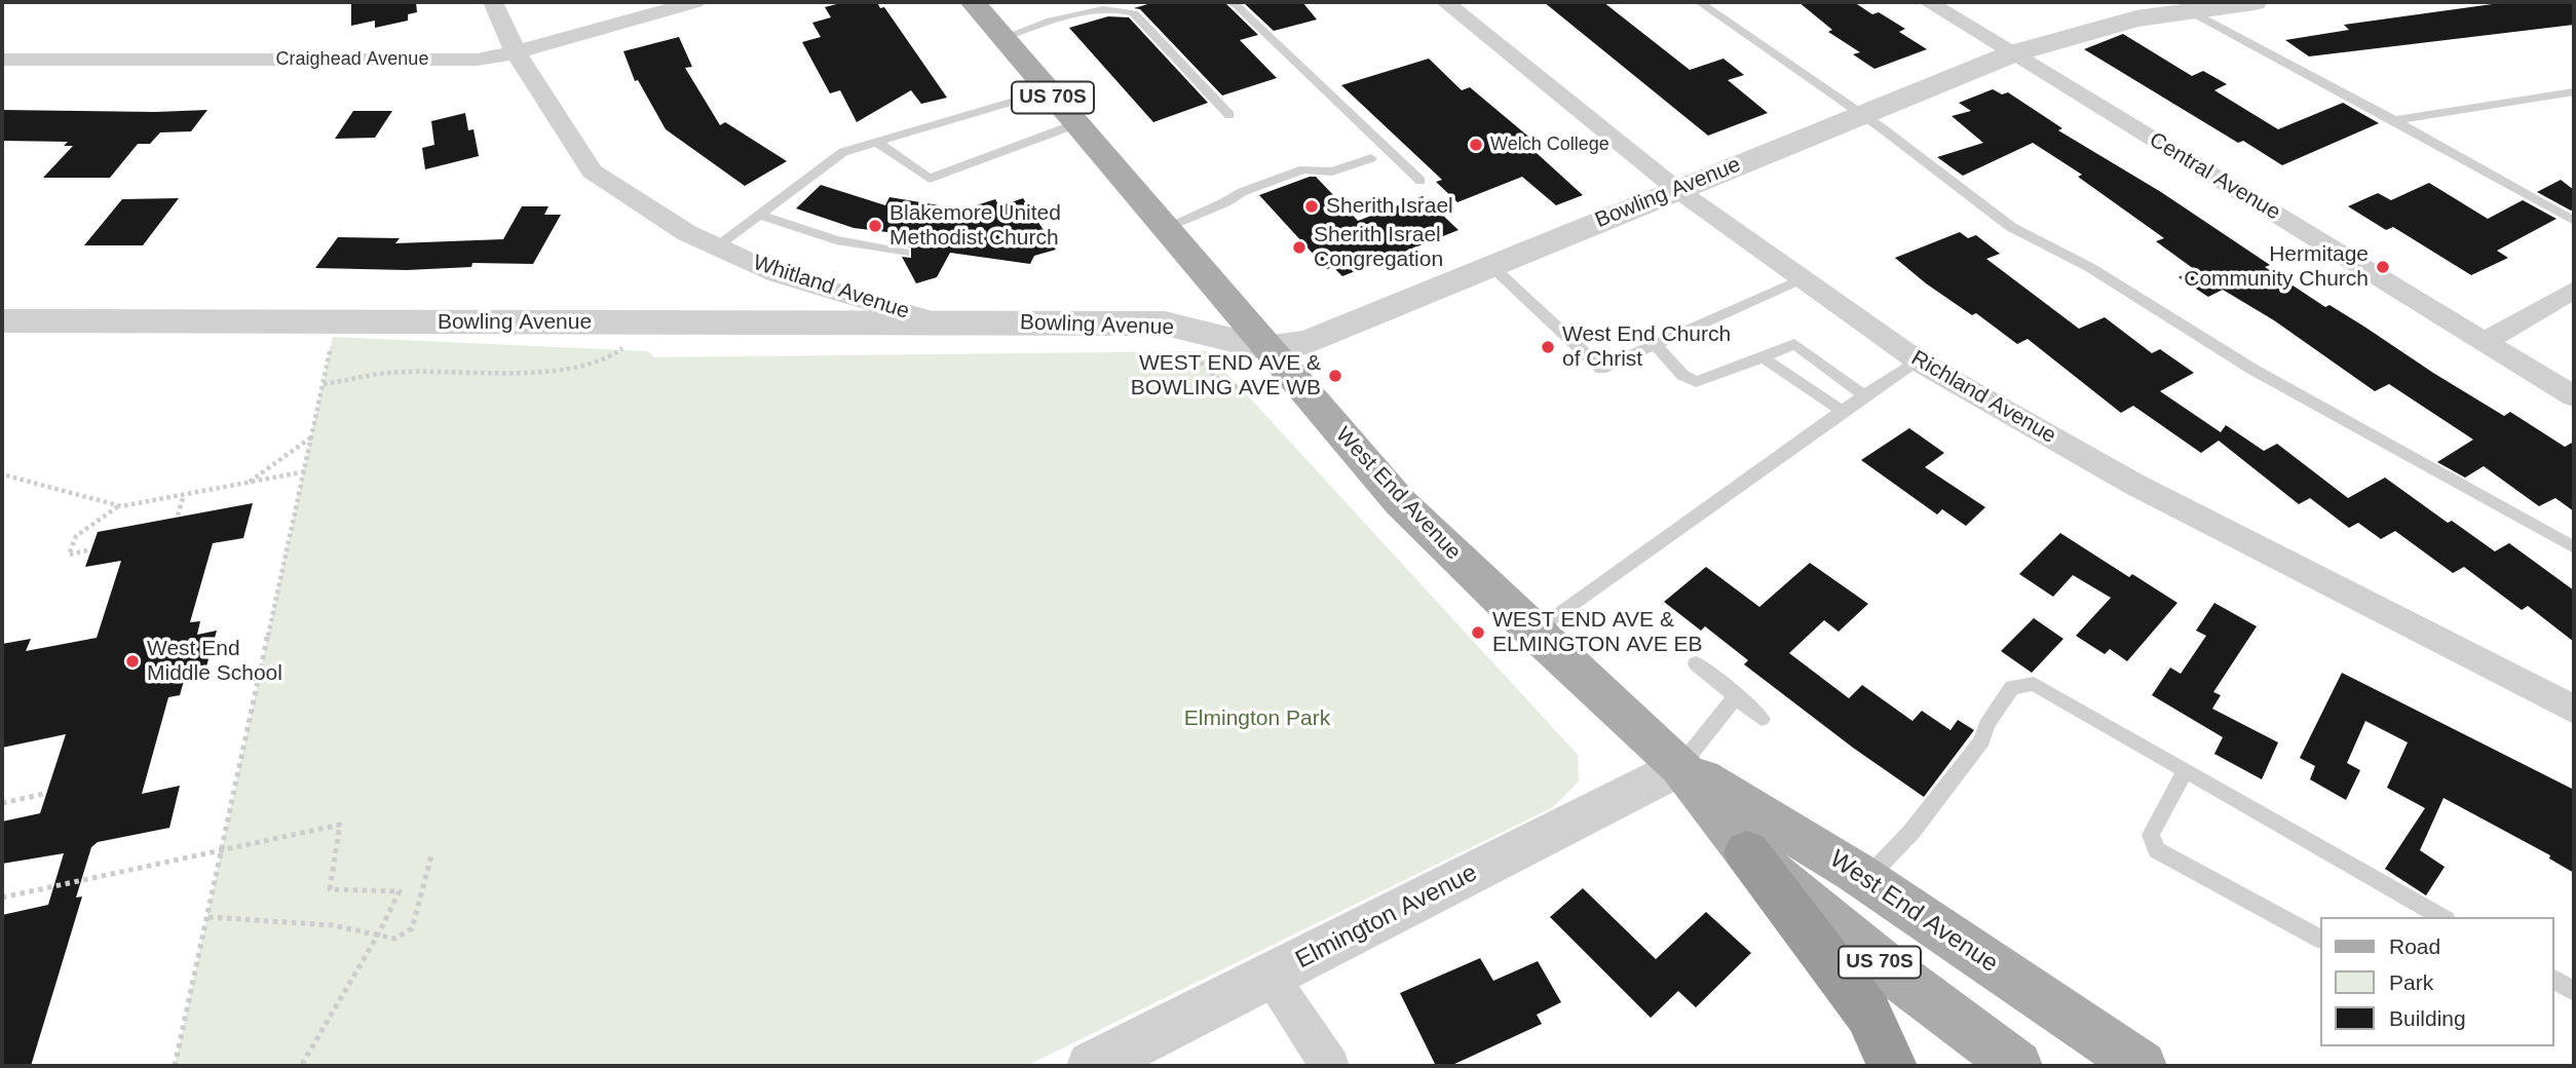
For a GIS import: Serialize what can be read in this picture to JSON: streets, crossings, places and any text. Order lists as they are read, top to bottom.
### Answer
{
  "streets": {
    "main road": ["US 70S", "West End Avenue"],
    "street": [
      "Craighead Avenue",
      "Central Avenue",
      "Bowling Avenue",
      "Whitland Avenue",
      "Richland Avenue",
      "Elmington Avenue"
    ]
  },
  "crossings": [
    ["Craighead Avenue", "Whitland Avenue"],
    ["Central Avenue", "Bowling Avenue"],
    ["Bowling Avenue", "Whitland Avenue"],
    ["Bowling Avenue", "Richland Avenue"],
    ["Bowling Avenue", "West End Avenue"],
    ["West End Avenue", "Elmington Avenue"]
  ],
  "parks": ["Elmington Park"],
  "places": [
    "Welch College",
    "Sherith Israel",
    "Blakemore United Methodist Church",
    "Sherith Israel Congregation",
    "Hermitage Community Church",
    "West End Church of Christ",
    "WEST END AVE & BOWLING AVE WB",
    "WEST END AVE & ELMINGTON AVE EB",
    "West End Middle School"
  ],
  "legend": ["Road", "Park", "Building"]
}
